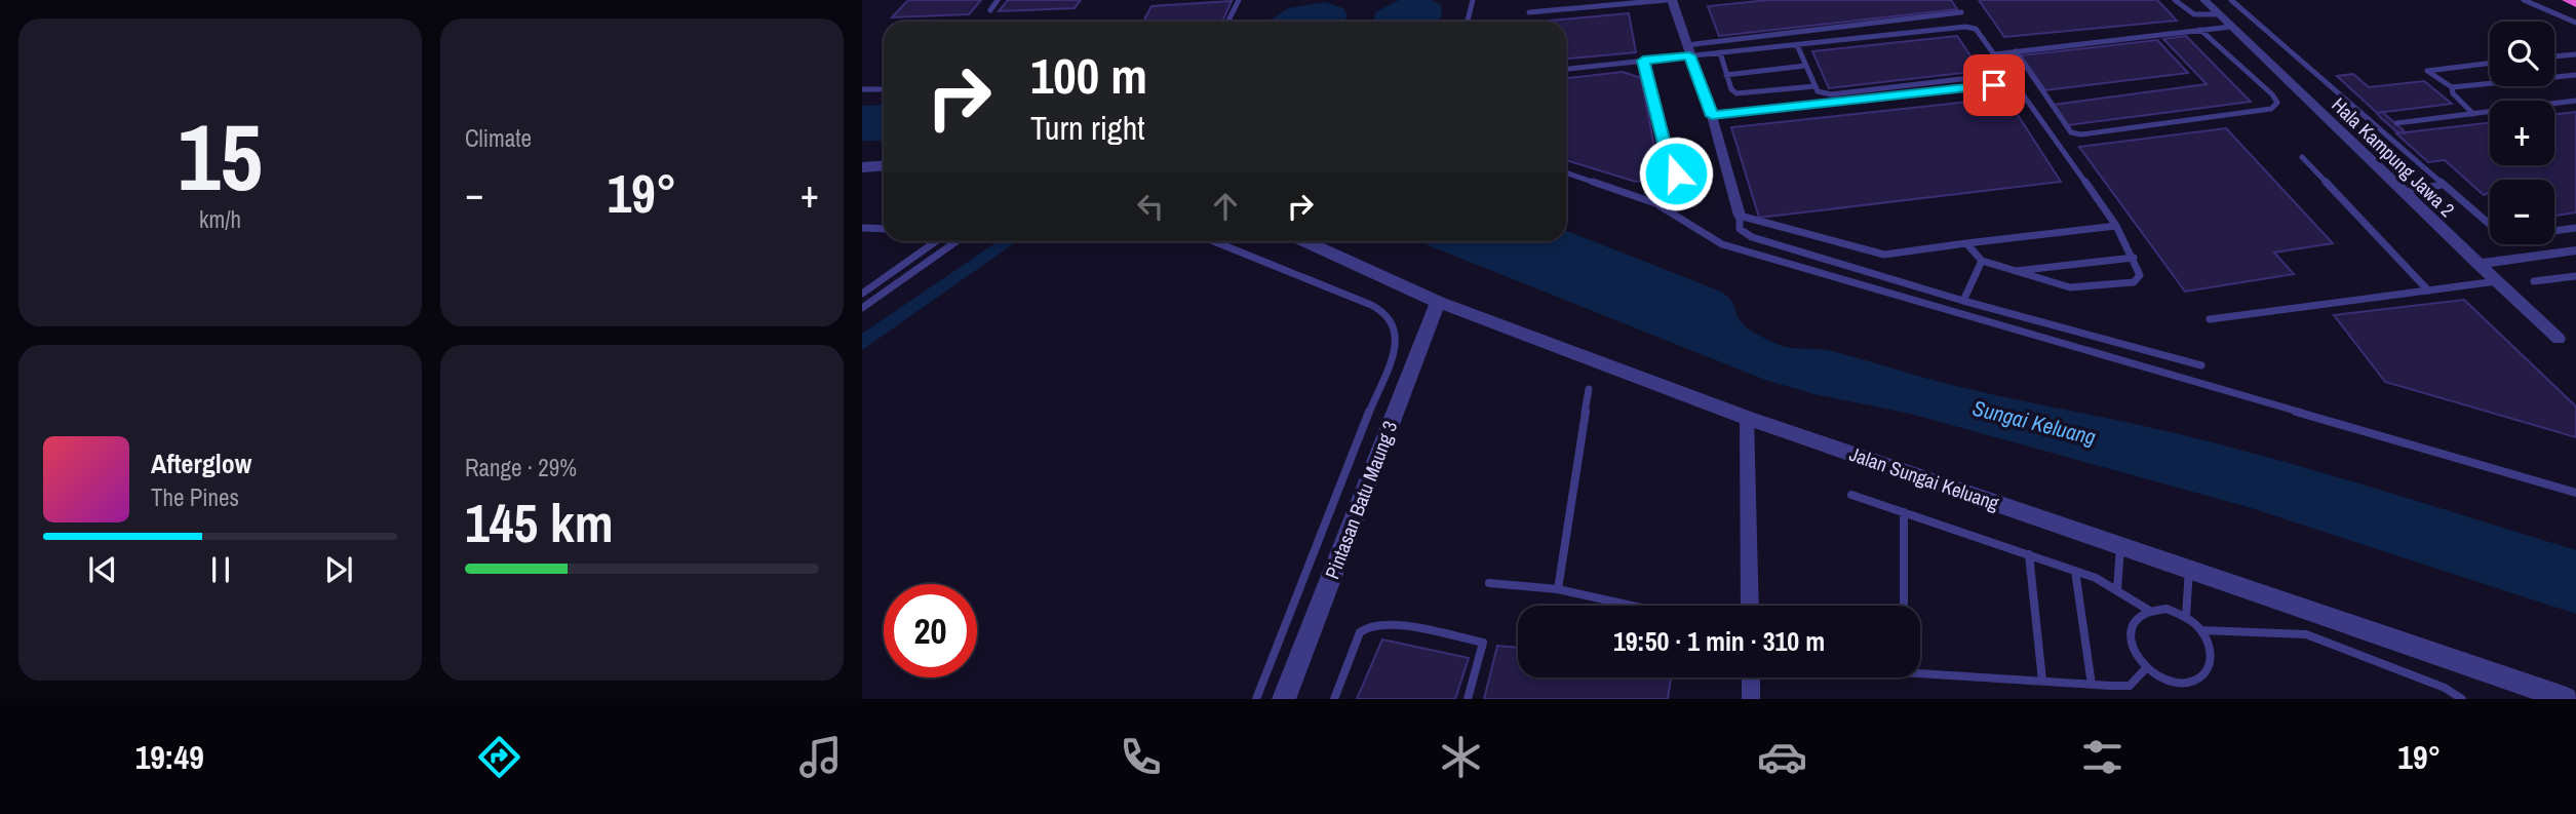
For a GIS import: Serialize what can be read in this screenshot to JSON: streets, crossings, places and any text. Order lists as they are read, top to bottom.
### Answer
{
  "streets": {
    "street": ["Hala Kampung Jawa 2", "Jalan Sungai Keluang", "Pintasan Batu Maung 3"]
  },
  "crossings": [
    ["Jalan Sungai Keluang", "Pintasan Batu Maung 3"]
  ],
  "water": ["Sungai Keluang"],
  "page": {
    "tile": [
      ["15", "km/h"],
      "Climate",
      ["Range · 29%", "145 km"]
    ],
    "map_buttons": ["+", "−"],
    "turn": ["100 m", "Turn right"],
    "heat": ["−", "19°", "+"],
    "song": ["Afterglow", "The Pines"],
    "limit": "20",
    "trip": "19:50 · 1 min · 310 m",
    "tabs": ["19:49", "19°"]
  }
}
